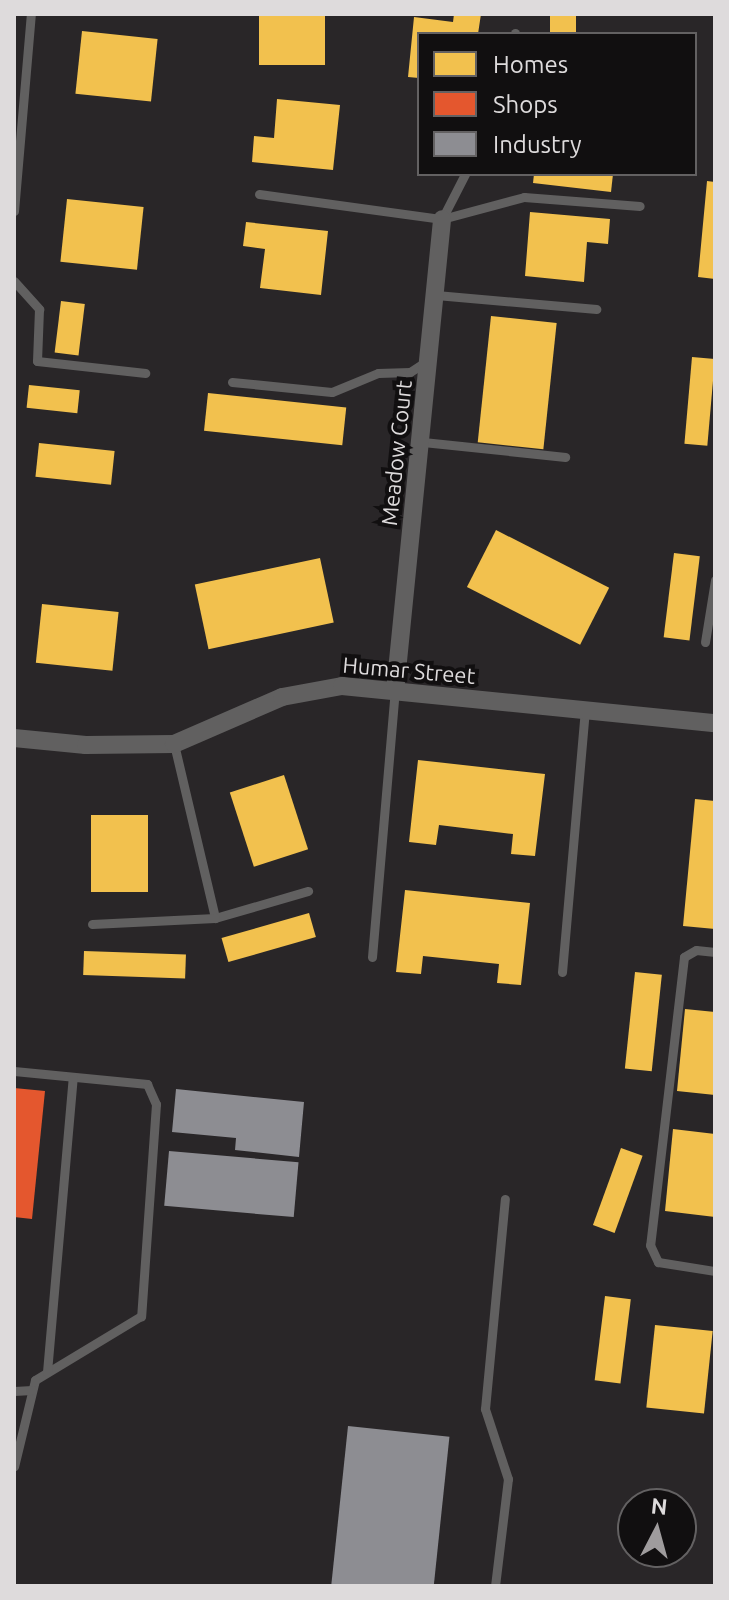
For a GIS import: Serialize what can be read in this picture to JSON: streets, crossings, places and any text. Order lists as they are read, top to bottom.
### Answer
{
  "streets": {
    "street": ["Meadow Court", "Humar Street"]
  },
  "crossings": [
    ["Meadow Court", "Humar Street"]
  ],
  "legend": ["Homes", "Shops", "Industry"],
  "north": "top"
}
